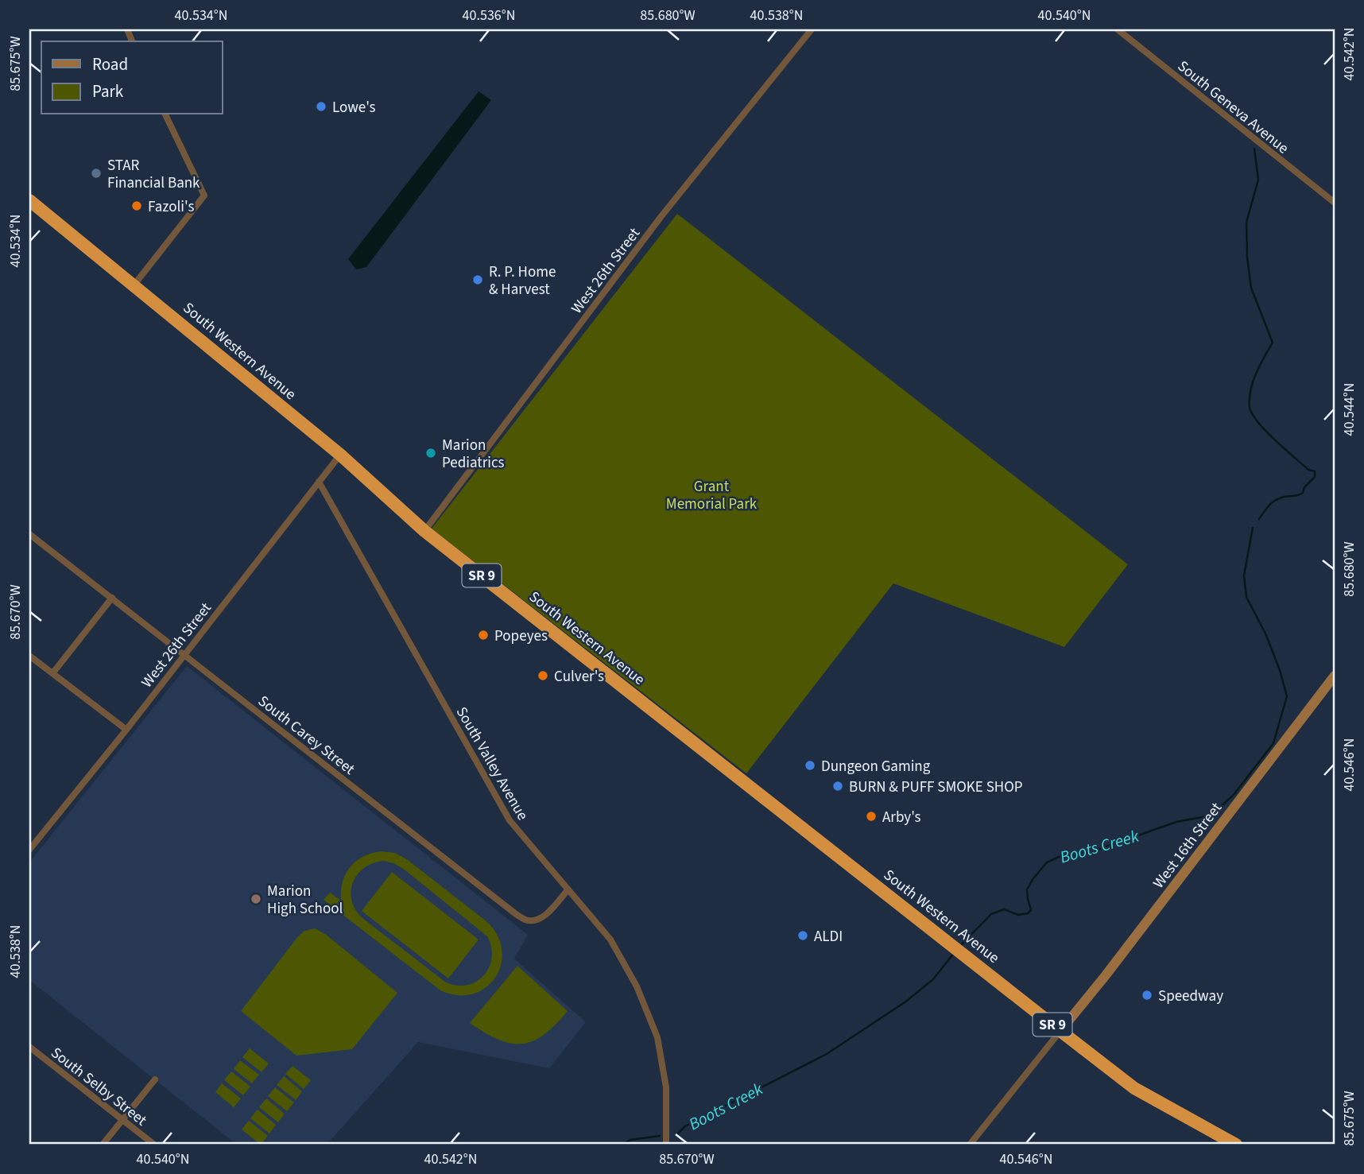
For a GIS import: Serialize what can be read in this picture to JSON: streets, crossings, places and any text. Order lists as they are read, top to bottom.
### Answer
{
  "streets": {
    "highway": ["South Western Avenue", "SR 9"],
    "street": [
      "South Geneva Avenue",
      "West 26th Street",
      "South Carey Street",
      "South Valley Avenue",
      "West 16th Street",
      "South Selby Street"
    ]
  },
  "crossings": [
    ["West 26th Street", "South Western Avenue"],
    ["West 26th Street", "South Carey Street"],
    ["West 26th Street", "South Valley Avenue"],
    ["South Western Avenue", "West 16th Street"],
    ["South Carey Street", "South Valley Avenue"]
  ],
  "water": ["Boots Creek"],
  "parks": ["Grant Memorial Park"],
  "places": [
    "Lowe's",
    "STAR Financial Bank",
    "Fazoli's",
    "R. P. Home & Harvest",
    "Marion Pediatrics",
    "Popeyes",
    "Culver's",
    "Dungeon Gaming",
    "BURN & PUFF SMOKE SHOP",
    "Arby's",
    "Marion High School",
    "ALDI",
    "Speedway"
  ],
  "legend": ["Road", "Park"],
  "coordinates": [
    "40.534°N",
    "40.536°N",
    "85.680°W",
    "40.538°N",
    "40.540°N",
    "40.542°N",
    "85.675°W",
    "40.544°N",
    "85.670°W",
    "40.546°N"
  ]
}
